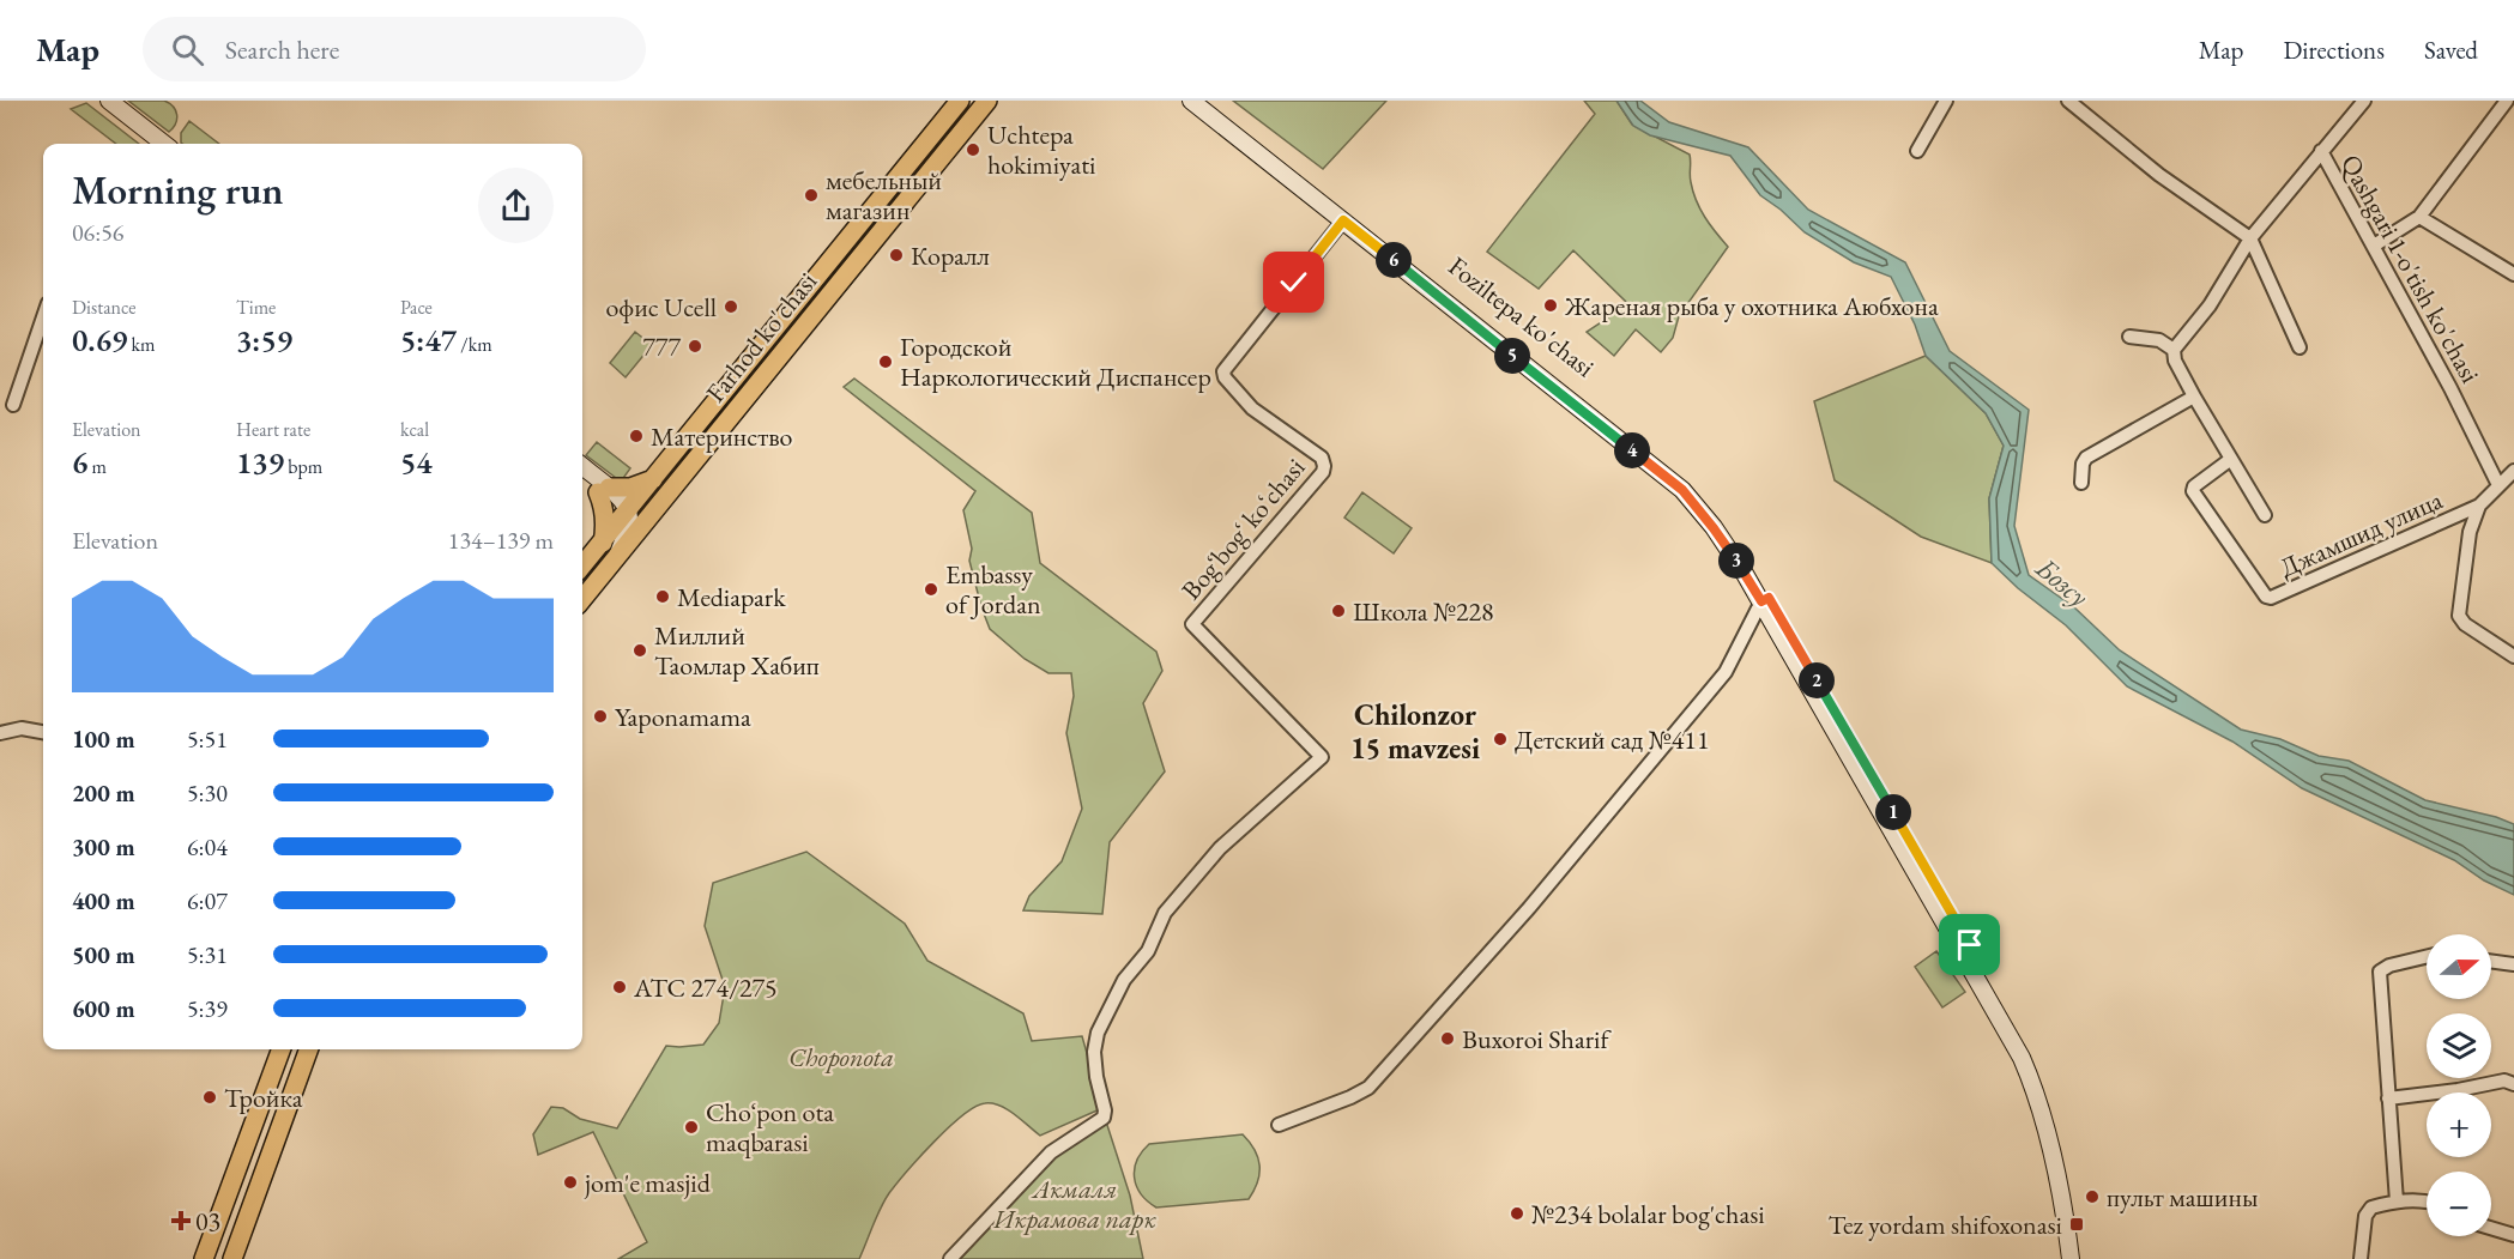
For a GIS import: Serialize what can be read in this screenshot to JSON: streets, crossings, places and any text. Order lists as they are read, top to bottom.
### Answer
{
  "streets": {
    "main road": ["Foziltepa ko'chasi", "Farhod ko'chasi"],
    "street": ["Qashgari 1-o'tish ko'chasi", "Bogʻbogʻ koʻchasi", "Джамшид улица"]
  },
  "crossings": [
    ["Qashgari 1-o'tish ko'chasi", "Джамшид улица"],
    ["Foziltepa ko'chasi", "Bogʻbogʻ koʻchasi"]
  ],
  "districts": ["Chilonzor 15 mavzesi"],
  "water": ["Бозсу"],
  "parks": ["Choponota", "Акмаля Икрамова парк"],
  "places": {
    "other": [
      "Uchtepa hokimiyati",
      "мебельный магазин",
      "Коралл",
      "Жареная рыба у охотника Аюбхона",
      "офис Ucell",
      "777",
      "Городской Наркологический Диспансер",
      "Материнство",
      "Embassy of Jordan",
      "Mediapark",
      "Школа №228",
      "Миллий Таомлар Хабип",
      "Yaponamama",
      "Детский сад №411",
      "АТС 274/275",
      "Buxoroi Sharif",
      "Тройка",
      "Choʻpon ota maqbarasi",
      "jom'e masjid",
      "пульт машины",
      "№234 bolalar bog'chasi"
    ],
    "health": ["03"],
    "transit": ["Tez yordam shifoxonasi"]
  },
  "north": "right",
  "page": {
    "header": "Map",
    "search": "Search here",
    "nav": ["Map", "Directions", "Saved"],
    "heading": ["Morning run", "06:56"],
    "pins": [
      "6",
      "5",
      "4",
      "3",
      "2",
      "1"
    ],
    "stats": [
      ["Distance", "0.69 km"],
      ["Time", "3:59"],
      ["Pace", "5:47 /km"],
      ["Elevation", "6 m"],
      ["Heart rate", "139 bpm"],
      ["kcal", "54"]
    ],
    "chart": ["Elevation", "134–139 m"],
    "list": [
      {
        "name": "100 m",
        "note": "5:51"
      },
      {
        "name": "200 m",
        "note": "5:30"
      },
      {
        "name": "300 m",
        "note": "6:04"
      },
      {
        "name": "400 m",
        "note": "6:07"
      },
      {
        "name": "500 m",
        "note": "5:31"
      },
      {
        "name": "600 m",
        "note": "5:39"
      }
    ],
    "map_buttons": ["+", "−"]
  }
}
